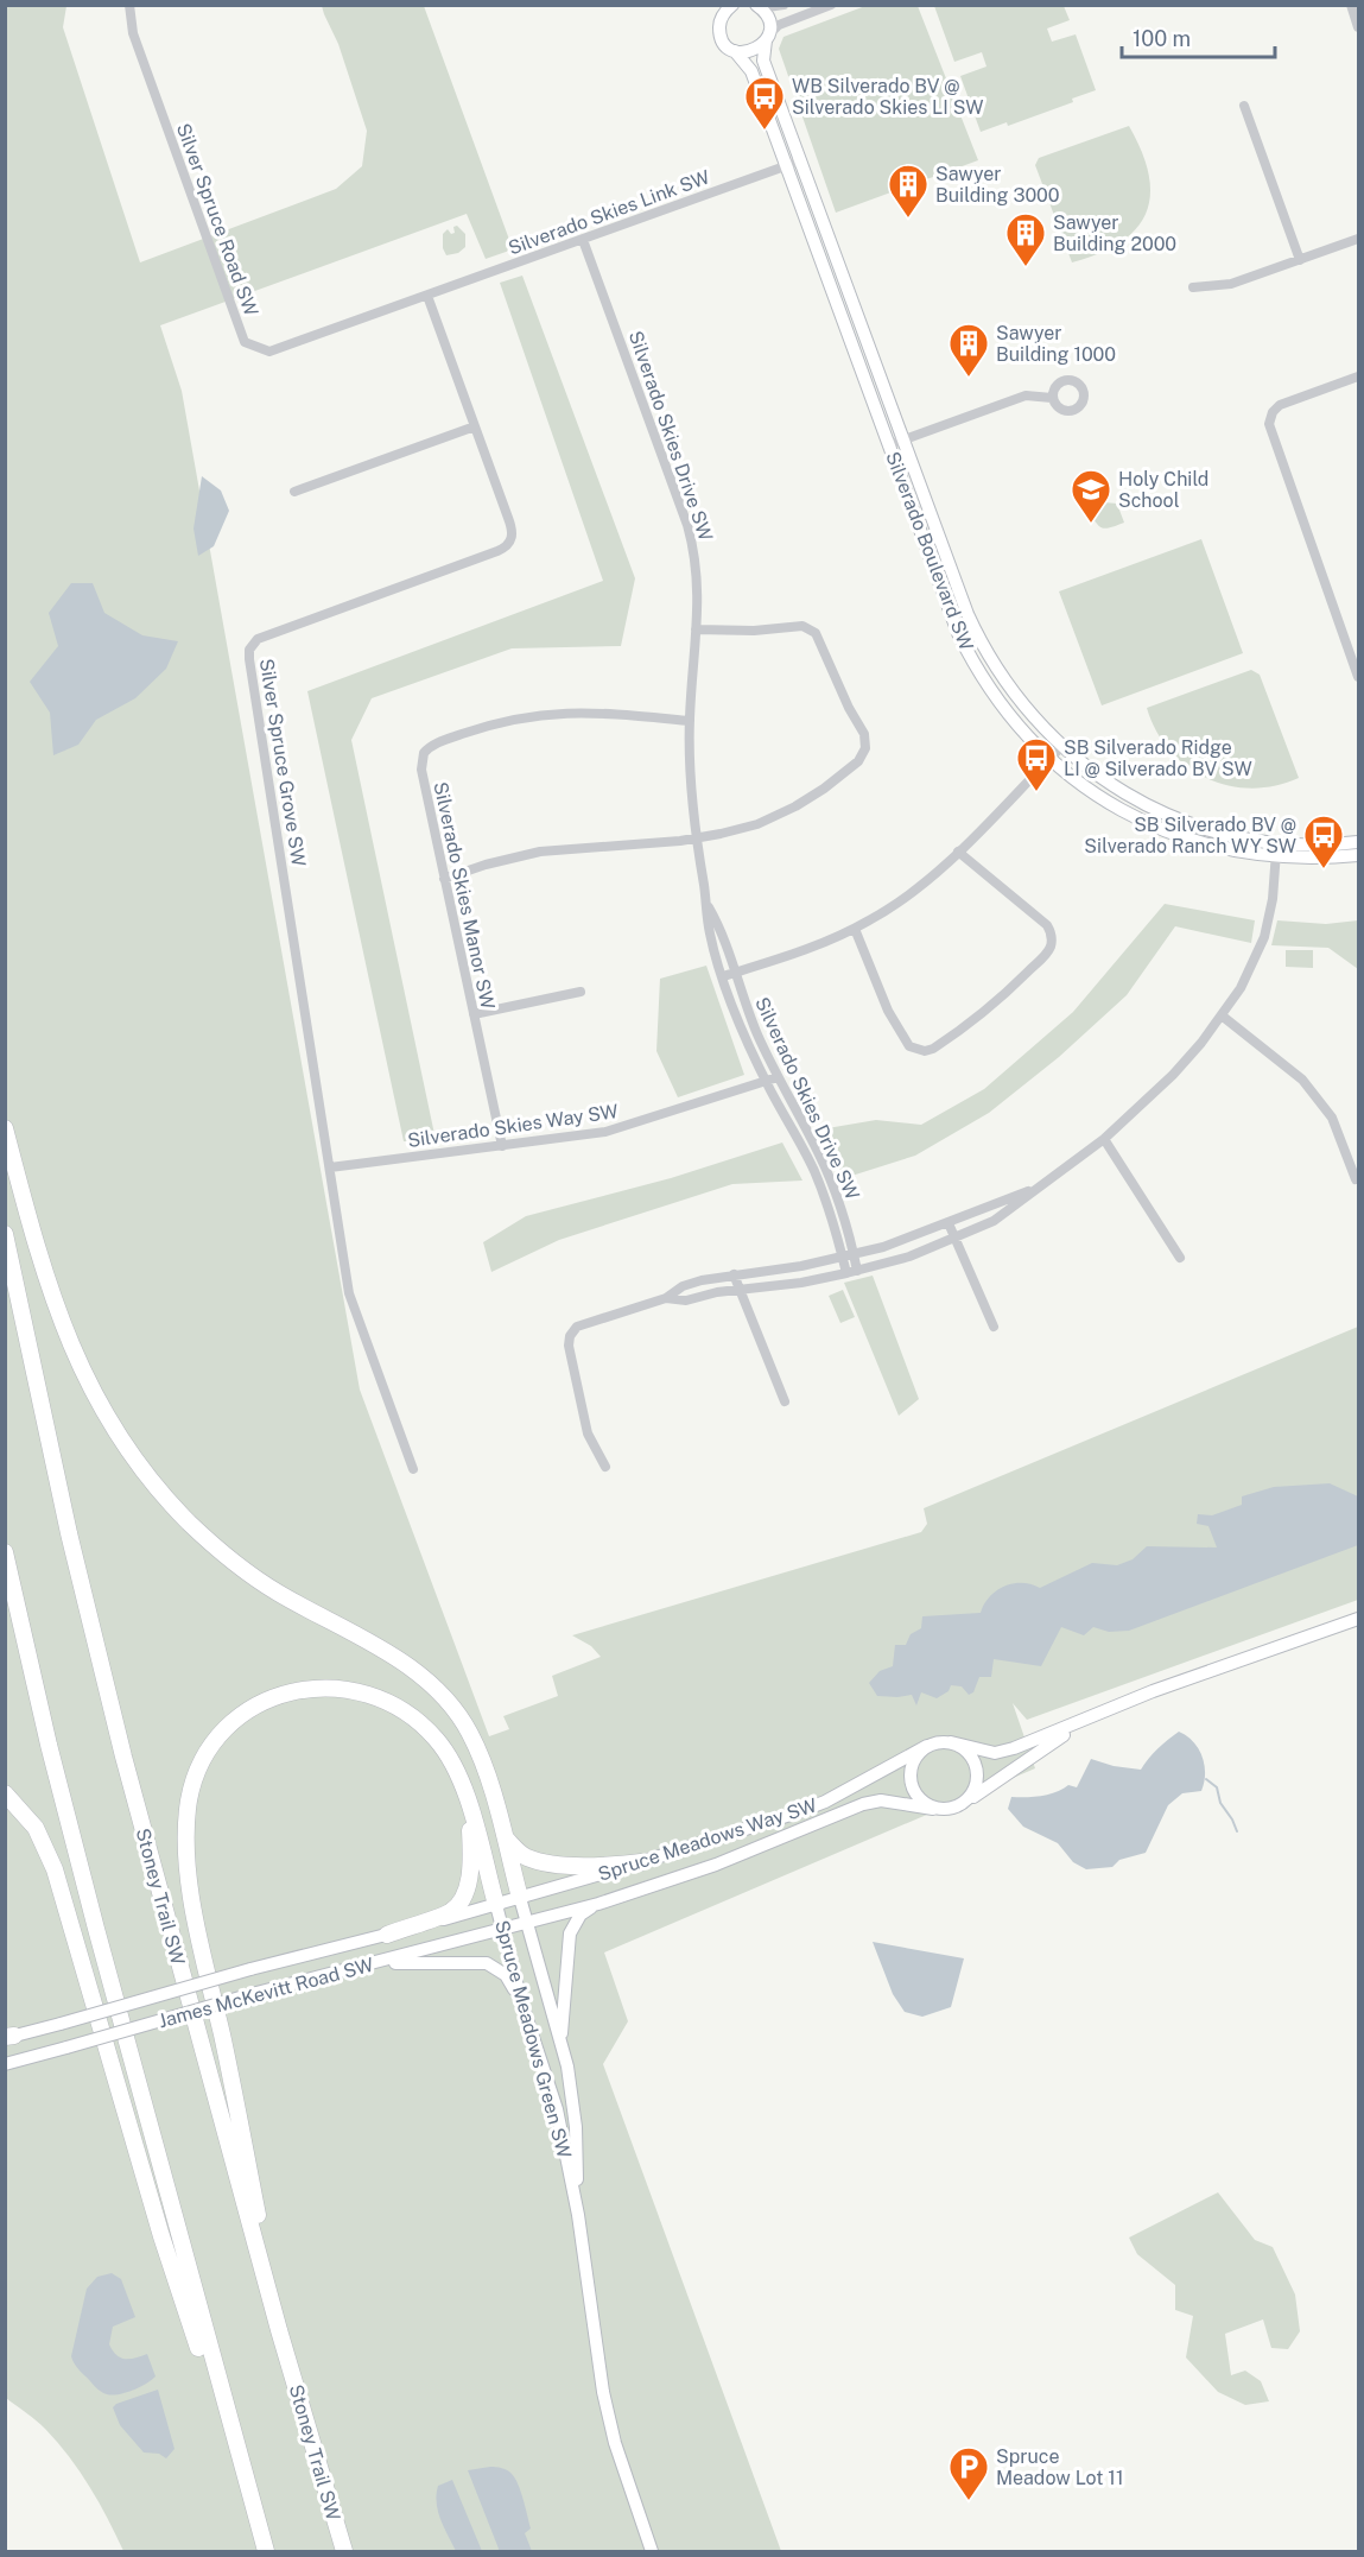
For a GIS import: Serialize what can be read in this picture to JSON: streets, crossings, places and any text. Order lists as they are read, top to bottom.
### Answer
{
  "streets": {
    "highway": ["Stoney Trail SW"],
    "street": [
      "Silverado Skies Link SW",
      "Silver Spruce Road SW",
      "Silverado Skies Drive SW",
      "Silverado Boulevard SW",
      "Silver Spruce Grove SW",
      "Silverado Skies Manor SW",
      "Silverado Skies Way SW",
      "Spruce Meadows Way SW",
      "James McKevitt Road SW",
      "Spruce Meadows Green SW"
    ]
  },
  "crossings": [
    ["Silverado Skies Link SW", "Silver Spruce Road SW"],
    ["Silverado Skies Link SW", "Silverado Skies Drive SW"],
    ["Silverado Skies Link SW", "Silverado Boulevard SW"],
    ["Silverado Skies Link SW", "Silver Spruce Grove SW"],
    ["Silver Spruce Road SW", "Silver Spruce Grove SW"],
    ["Silverado Skies Drive SW", "Silverado Skies Manor SW"],
    ["Silverado Skies Drive SW", "Silverado Skies Way SW"],
    ["Silver Spruce Grove SW", "Silverado Skies Way SW"],
    ["Silverado Skies Manor SW", "Silverado Skies Way SW"],
    ["Spruce Meadows Way SW", "James McKevitt Road SW"],
    ["Spruce Meadows Way SW", "Spruce Meadows Green SW"],
    ["James McKevitt Road SW", "Spruce Meadows Green SW"]
  ],
  "places": {
    "bus stop": ["WB Silverado BV @ Silverado Skies LI SW", "SB Silverado Ridge LI @ Silverado BV SW", "SB Silverado BV @ Silverado Ranch WY SW"],
    "building": ["Sawyer Building 3000", "Sawyer Building 2000", "Sawyer Building 1000"],
    "school or university": ["Holy Child School"],
    "parking": ["Spruce Meadow Lot 11"]
  },
  "scale_bar": "100 m"
}
